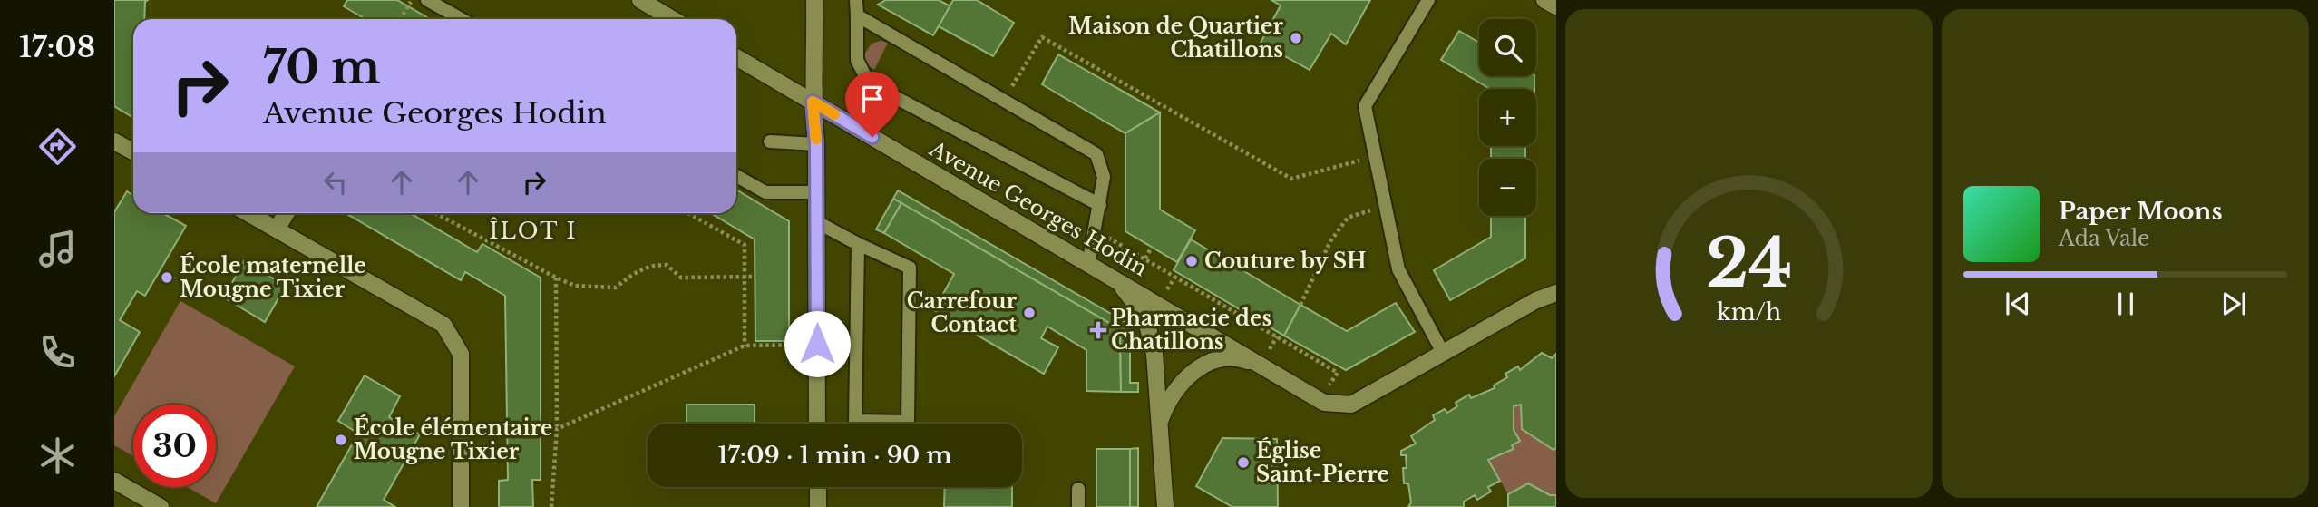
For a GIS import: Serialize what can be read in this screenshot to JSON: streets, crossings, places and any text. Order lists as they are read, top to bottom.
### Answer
{
  "streets": {
    "street": ["Avenue Georges Hodin"]
  },
  "districts": ["ÎLOT I"],
  "places": {
    "other": [
      "Maison de Quartier Chatillons",
      "Couture by SH",
      "École maternelle Mougne Tixier",
      "Carrefour Contact",
      "École élémentaire Mougne Tixier",
      "Église Saint-Pierre"
    ],
    "health": ["Pharmacie des Chatillons"]
  },
  "page": {
    "tabs": "17:08",
    "map_buttons": ["+", "−"],
    "turn": ["70 m", "Avenue Georges Hodin"],
    "song": ["Paper Moons", "Ada Vale"],
    "limit": "30",
    "trip": "17:09 · 1 min · 90 m",
    "gauge": ["24", "km/h"]
  }
}
